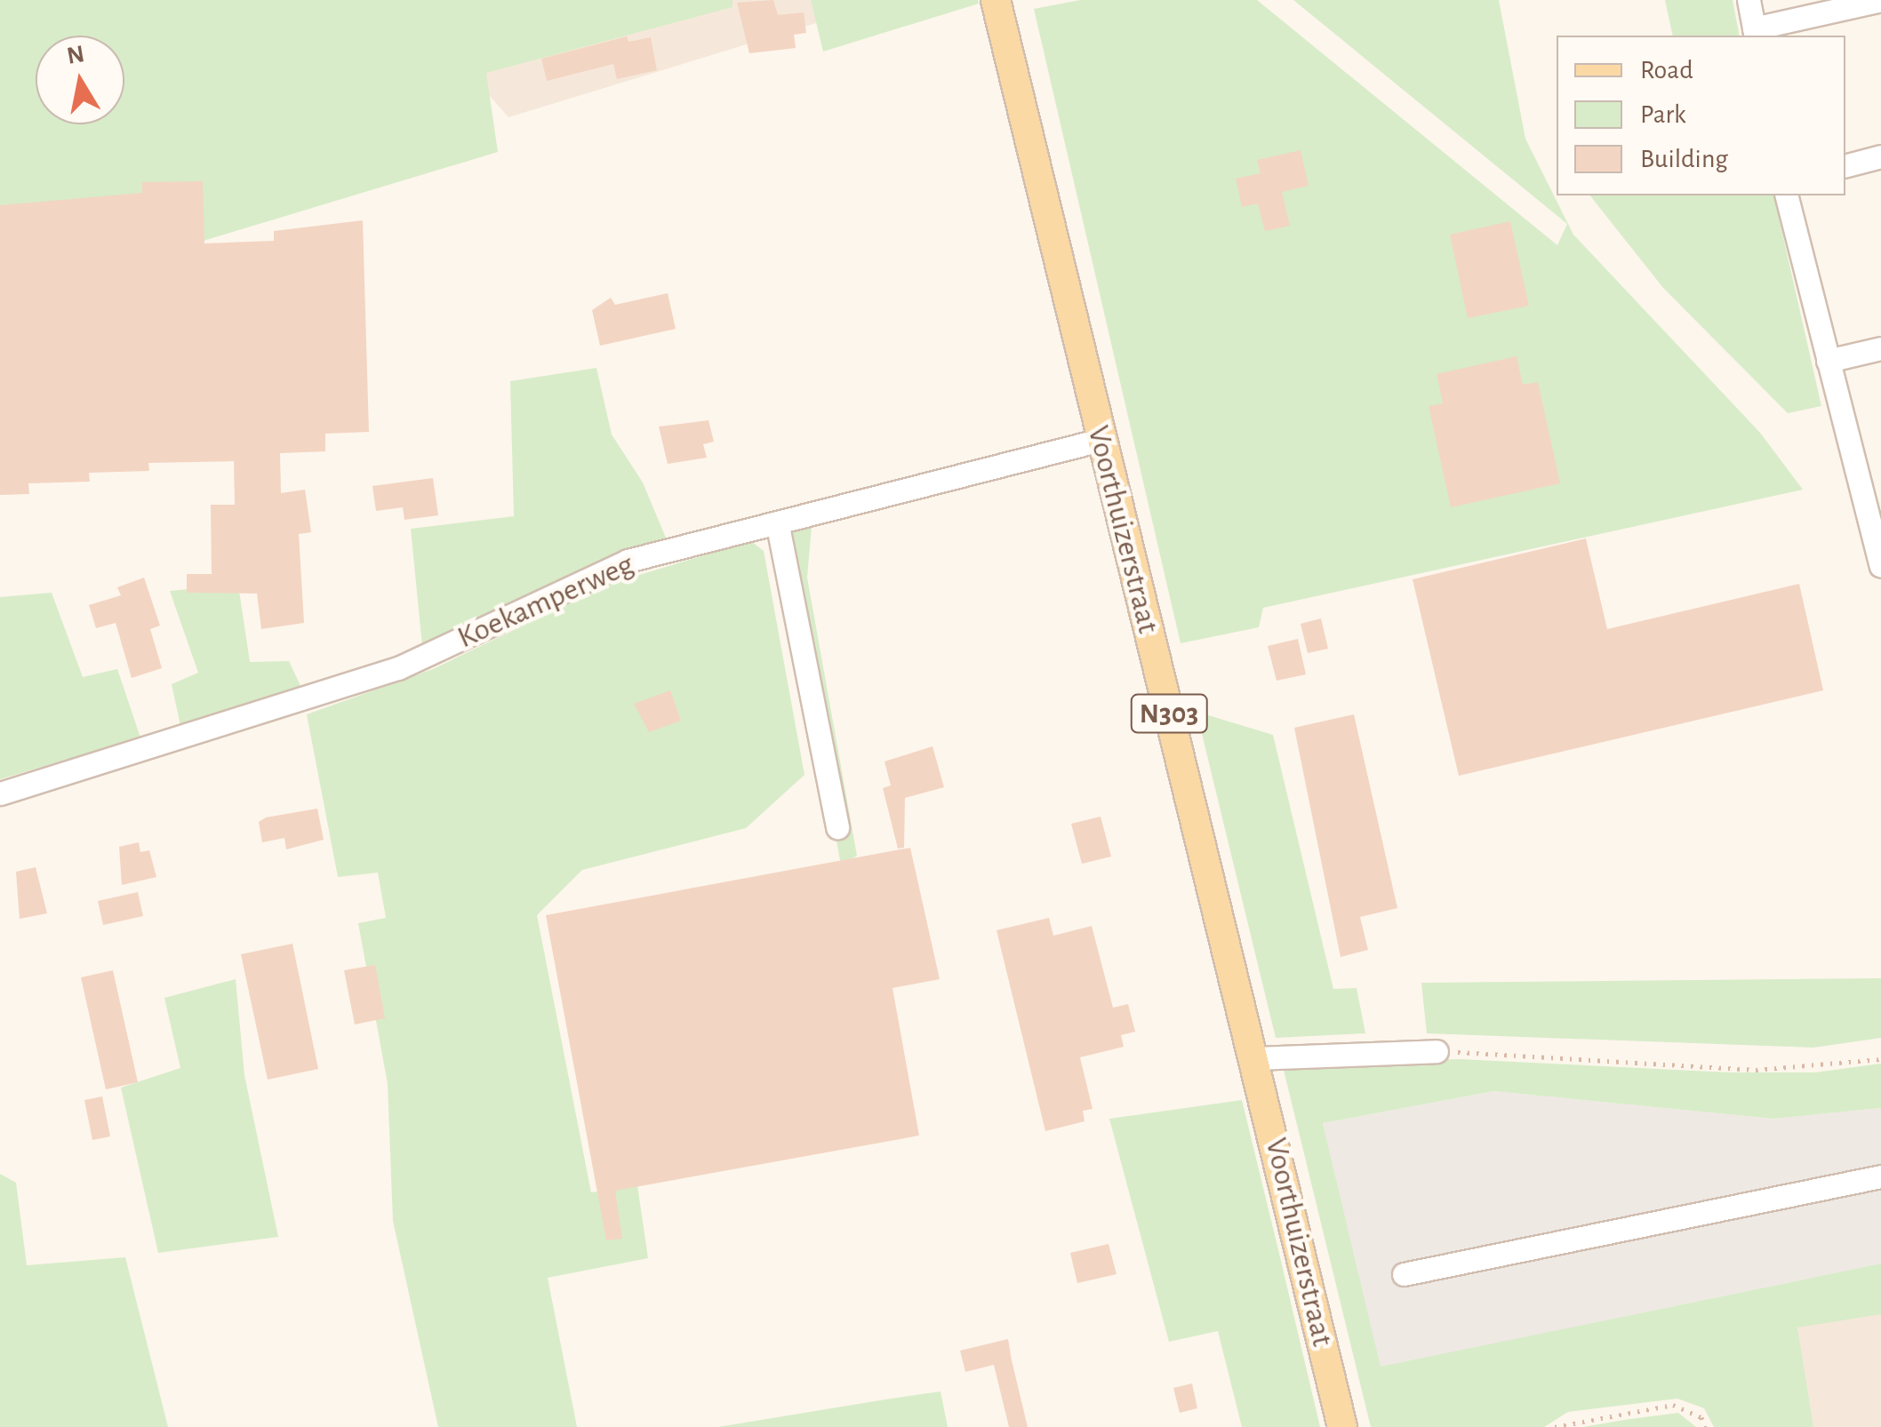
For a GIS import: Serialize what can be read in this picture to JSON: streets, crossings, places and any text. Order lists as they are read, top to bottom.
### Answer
{
  "streets": {
    "main road": ["Voorthuizerstraat", "N303"],
    "street": ["Koekamperweg"]
  },
  "crossings": [
    ["Voorthuizerstraat", "Koekamperweg"]
  ],
  "legend": ["Road", "Park", "Building"],
  "north": "top"
}
